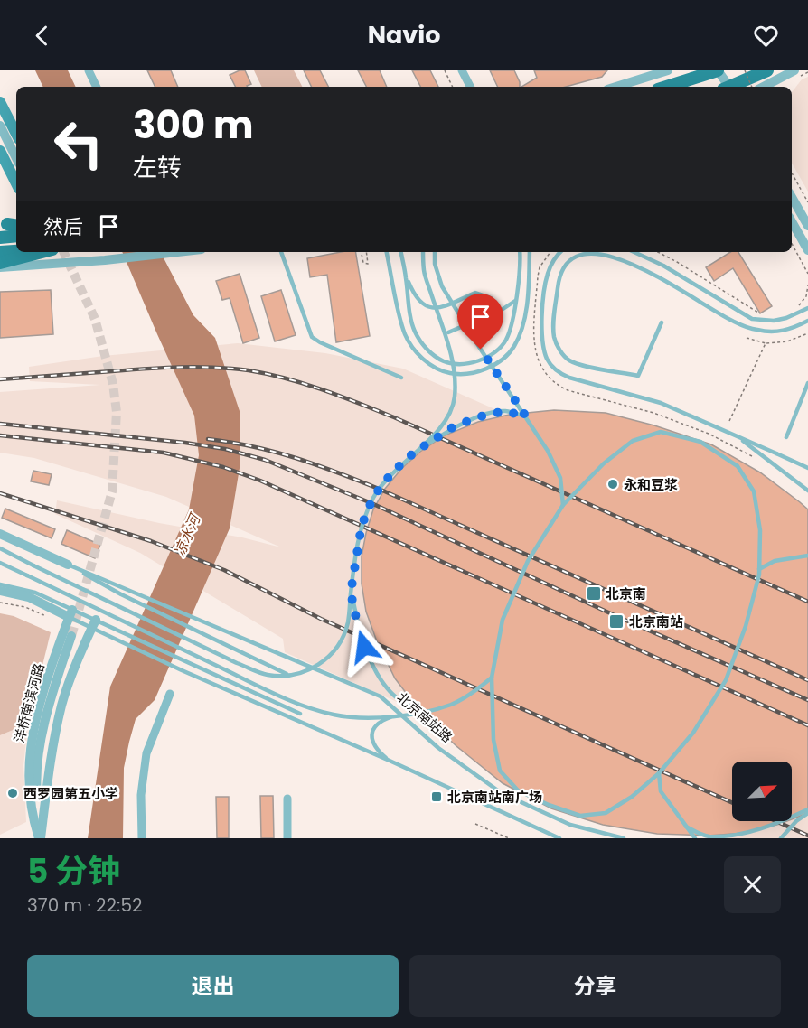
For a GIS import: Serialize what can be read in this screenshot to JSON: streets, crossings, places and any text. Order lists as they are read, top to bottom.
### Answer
{
  "streets": {
    "street": ["洋桥南滨河路"],
    "lane": ["北京南站路"]
  },
  "water": ["凉水河"],
  "places": {
    "other": ["永和豆浆", "西罗园第五小学"],
    "transit": ["北京南", "北京南站", "北京南站南广场"]
  },
  "north": "top right",
  "page": {
    "header": "Navio",
    "turn": ["300 m", "左转"],
    "then": "然后",
    "heading": ["5 分钟", "370 m · 22:52"],
    "buttons": ["退出", "分享"]
  }
}
